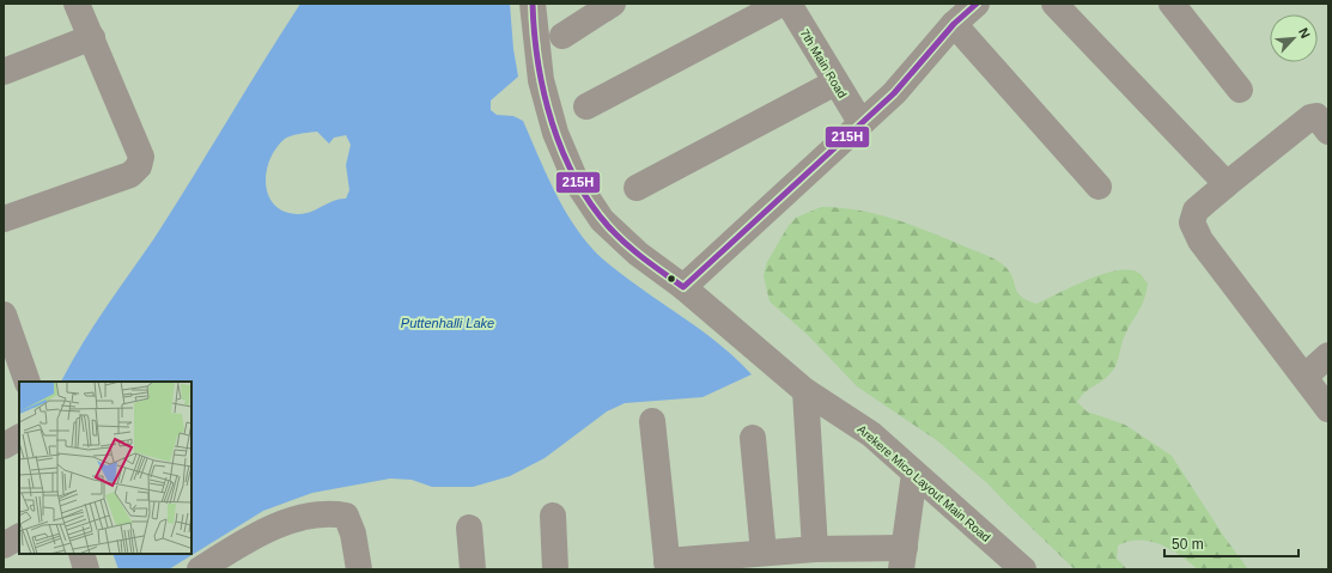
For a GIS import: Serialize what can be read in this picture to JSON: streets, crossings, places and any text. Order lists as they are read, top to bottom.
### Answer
{
  "streets": {
    "street": ["7th Main Road", "Arekere Mico Layout Main Road"]
  },
  "water": ["Puttenhalli Lake"],
  "lines": ["transit line 215H"],
  "scale_bar": "50 m",
  "north": "top right"
}
